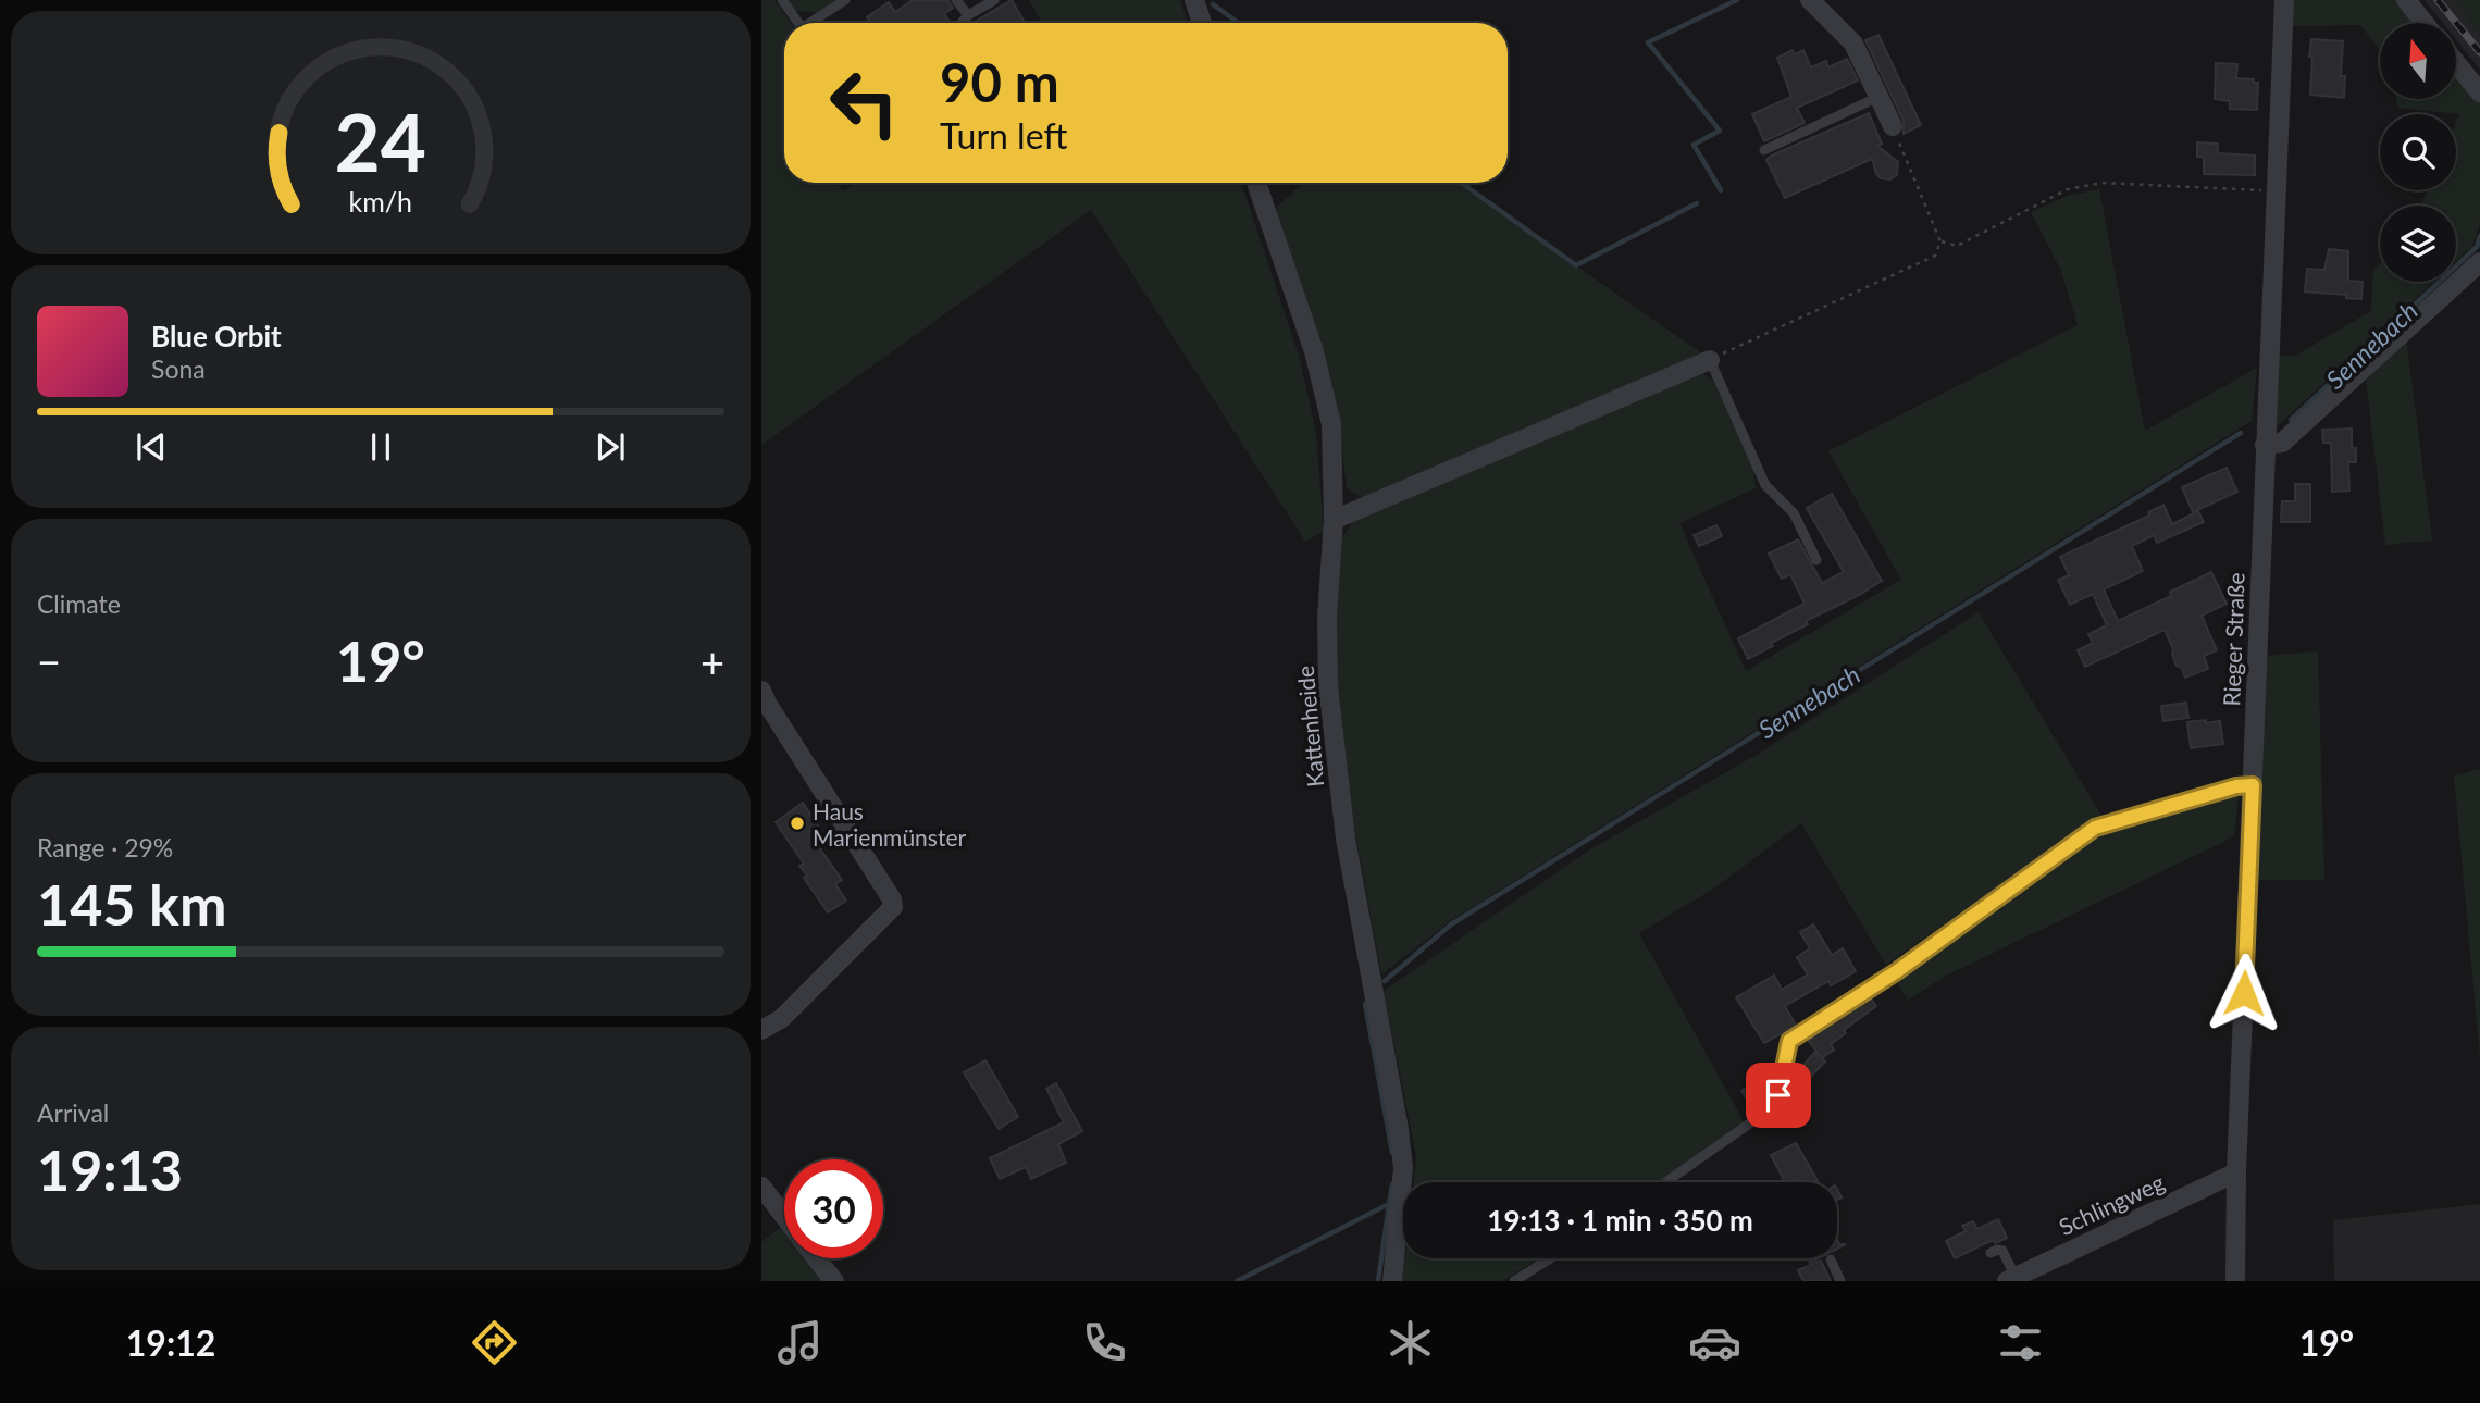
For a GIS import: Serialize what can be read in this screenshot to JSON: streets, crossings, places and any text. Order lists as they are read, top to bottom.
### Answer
{
  "streets": {
    "street": ["Rieger Straße", "Kattenheide", "Schlingweg"]
  },
  "crossings": [
    ["Rieger Straße", "Schlingweg"]
  ],
  "water": ["Sennebach"],
  "places": ["Haus Marienmünster"],
  "north": "top",
  "page": {
    "turn": ["90 m", "Turn left"],
    "song": ["Blue Orbit", "Sona"],
    "tile": [
      "Climate",
      ["Range · 29%", "145 km"],
      ["Arrival", "19:13"]
    ],
    "heat": ["−", "19°", "+"],
    "limit": "30",
    "trip": "19:13 · 1 min · 350 m",
    "tabs": ["19:12", "19°"],
    "gauge": ["24", "km/h"]
  }
}
